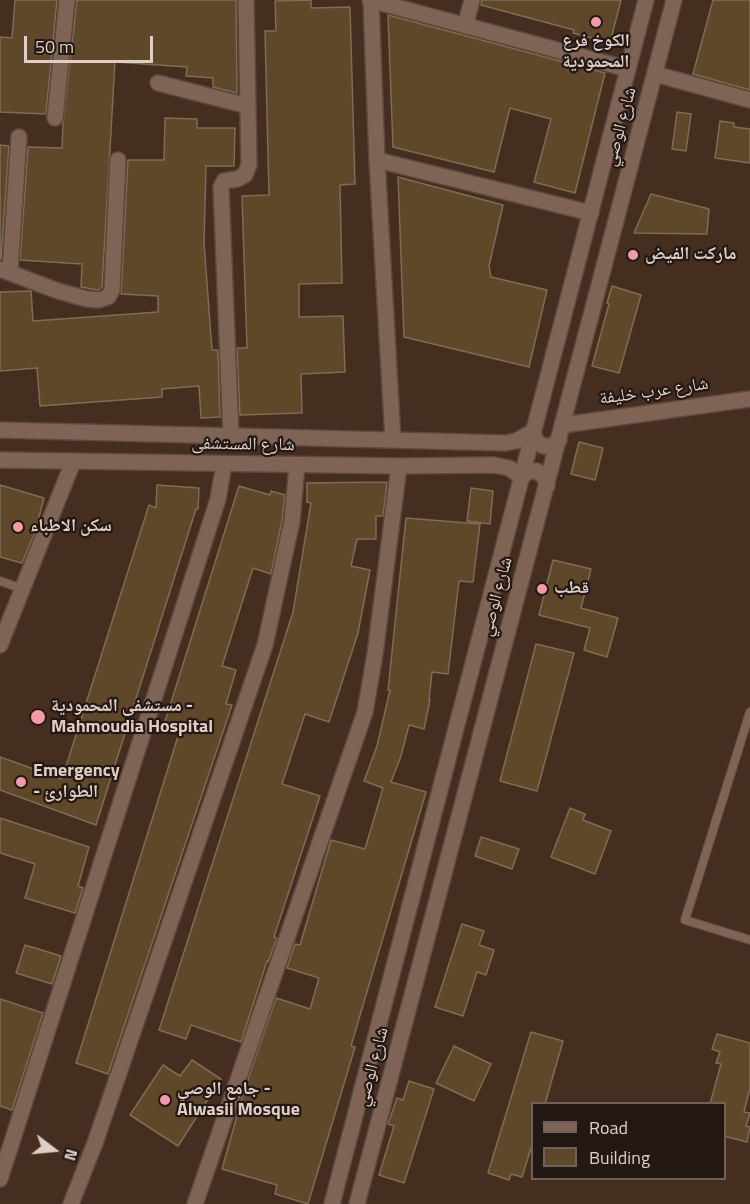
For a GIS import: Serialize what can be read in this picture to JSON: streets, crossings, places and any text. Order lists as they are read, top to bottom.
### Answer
{
  "streets": {
    "street": ["شارع الوصي", "شارع عرب خليفة", "شارع المستشفى"]
  },
  "crossings": [
    ["شارع الوصي", "شارع عرب خليفة"]
  ],
  "places": [
    "الكوخ فرع المحمودية",
    "ماركت الفيض",
    "سكن الاطباء",
    "قطب",
    "مستشفى المحمودية - Mahmoudia Hospital",
    "Emergency - الطوارئ",
    "جامع الوصي - Alwasii Mosque"
  ],
  "legend": ["Road", "Building"],
  "scale_bar": "50 m",
  "north": "right"
}
